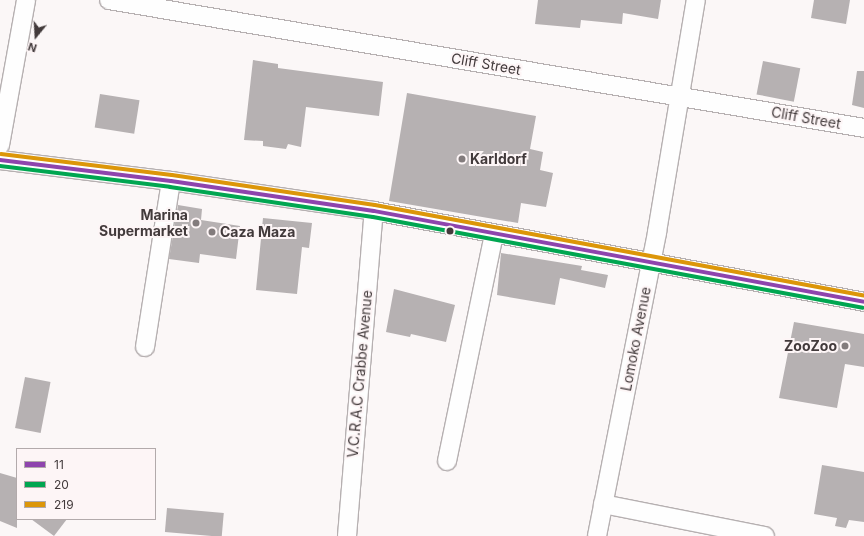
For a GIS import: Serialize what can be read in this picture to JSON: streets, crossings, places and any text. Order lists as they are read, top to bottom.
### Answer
{
  "streets": {
    "street": ["Cliff Street", "Lomoko Avenue", "V.C.R.A.C Crabbe Avenue"]
  },
  "crossings": [
    ["Cliff Street", "Lomoko Avenue"]
  ],
  "places": [
    "Karldorf",
    "Marina Supermarket",
    "Caza Maza",
    "ZooZoo"
  ],
  "lines": ["transit line 219", "transit line 11", "transit line 20"],
  "legend": ["11", "20", "219"],
  "north": "bottom"
}
